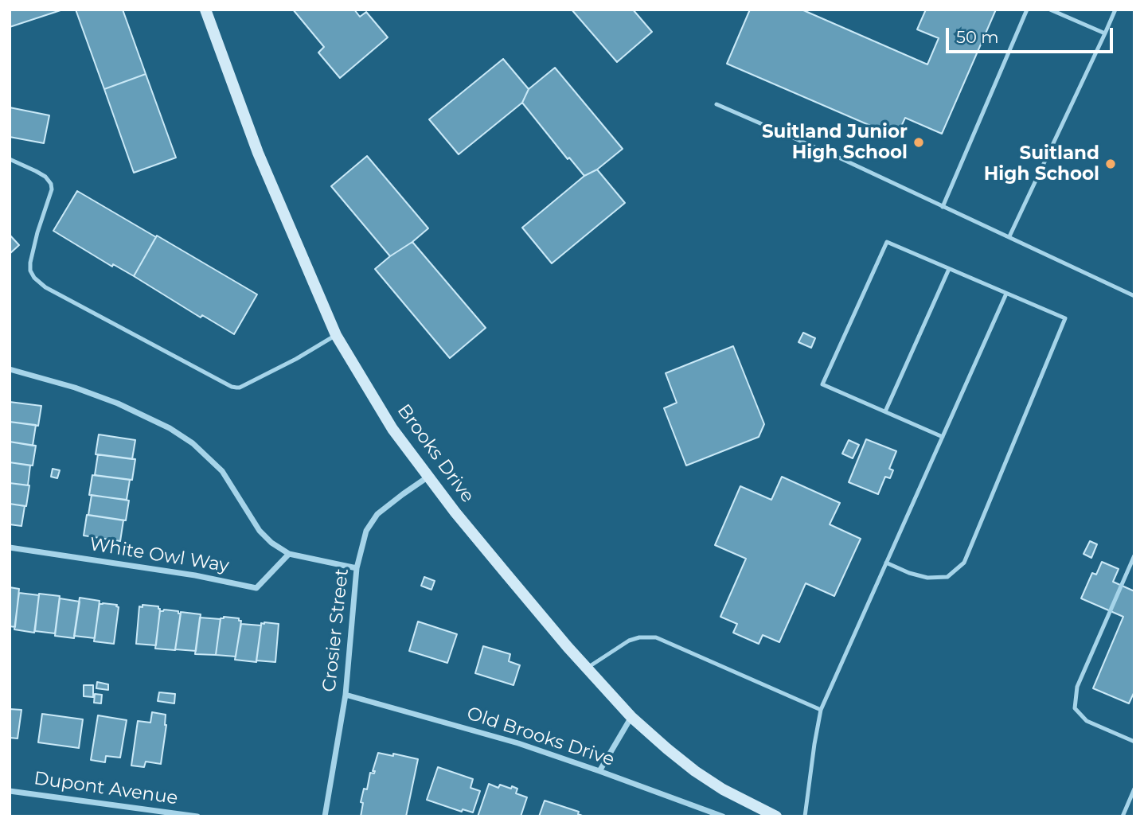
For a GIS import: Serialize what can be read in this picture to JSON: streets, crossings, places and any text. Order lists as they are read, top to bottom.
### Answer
{
  "streets": {
    "street": [
      "Brooks Drive",
      "White Owl Way",
      "Crosier Street",
      "Old Brooks Drive",
      "Dupont Avenue"
    ]
  },
  "crossings": [
    ["Brooks Drive", "Crosier Street"],
    ["Crosier Street", "Old Brooks Drive"]
  ],
  "places": ["Suitland Junior High School", "Suitland High School"],
  "scale_bar": "50 m"
}
